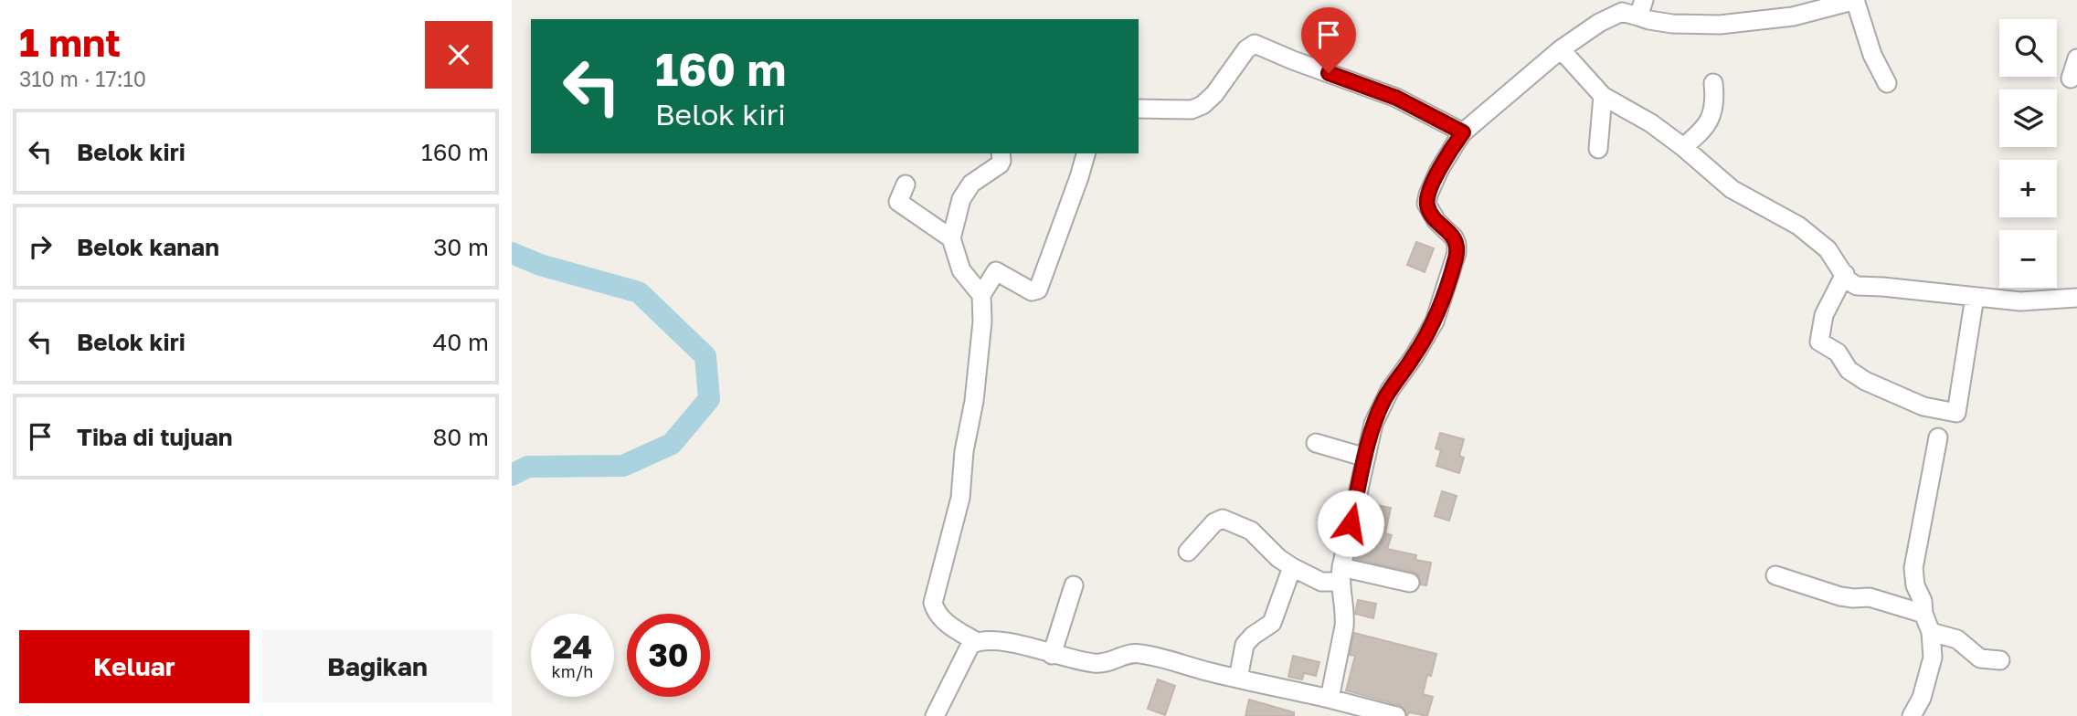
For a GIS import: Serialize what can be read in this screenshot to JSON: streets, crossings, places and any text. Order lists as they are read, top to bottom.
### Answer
{
  "page": {
    "heading": ["1 mnt", "310 m · 17:10"],
    "map_buttons": ["+", "−"],
    "turn": ["160 m", "Belok kiri"],
    "list": [
      {
        "name": "Belok kiri",
        "value": "160 m"
      },
      {
        "name": "Belok kanan",
        "value": "30 m"
      },
      {
        "name": "Belok kiri",
        "value": "40 m"
      },
      {
        "name": "Tiba di tujuan",
        "value": "80 m"
      }
    ],
    "speed": "24 km/h",
    "limit": "30",
    "buttons": ["Keluar", "Bagikan"]
  }
}
